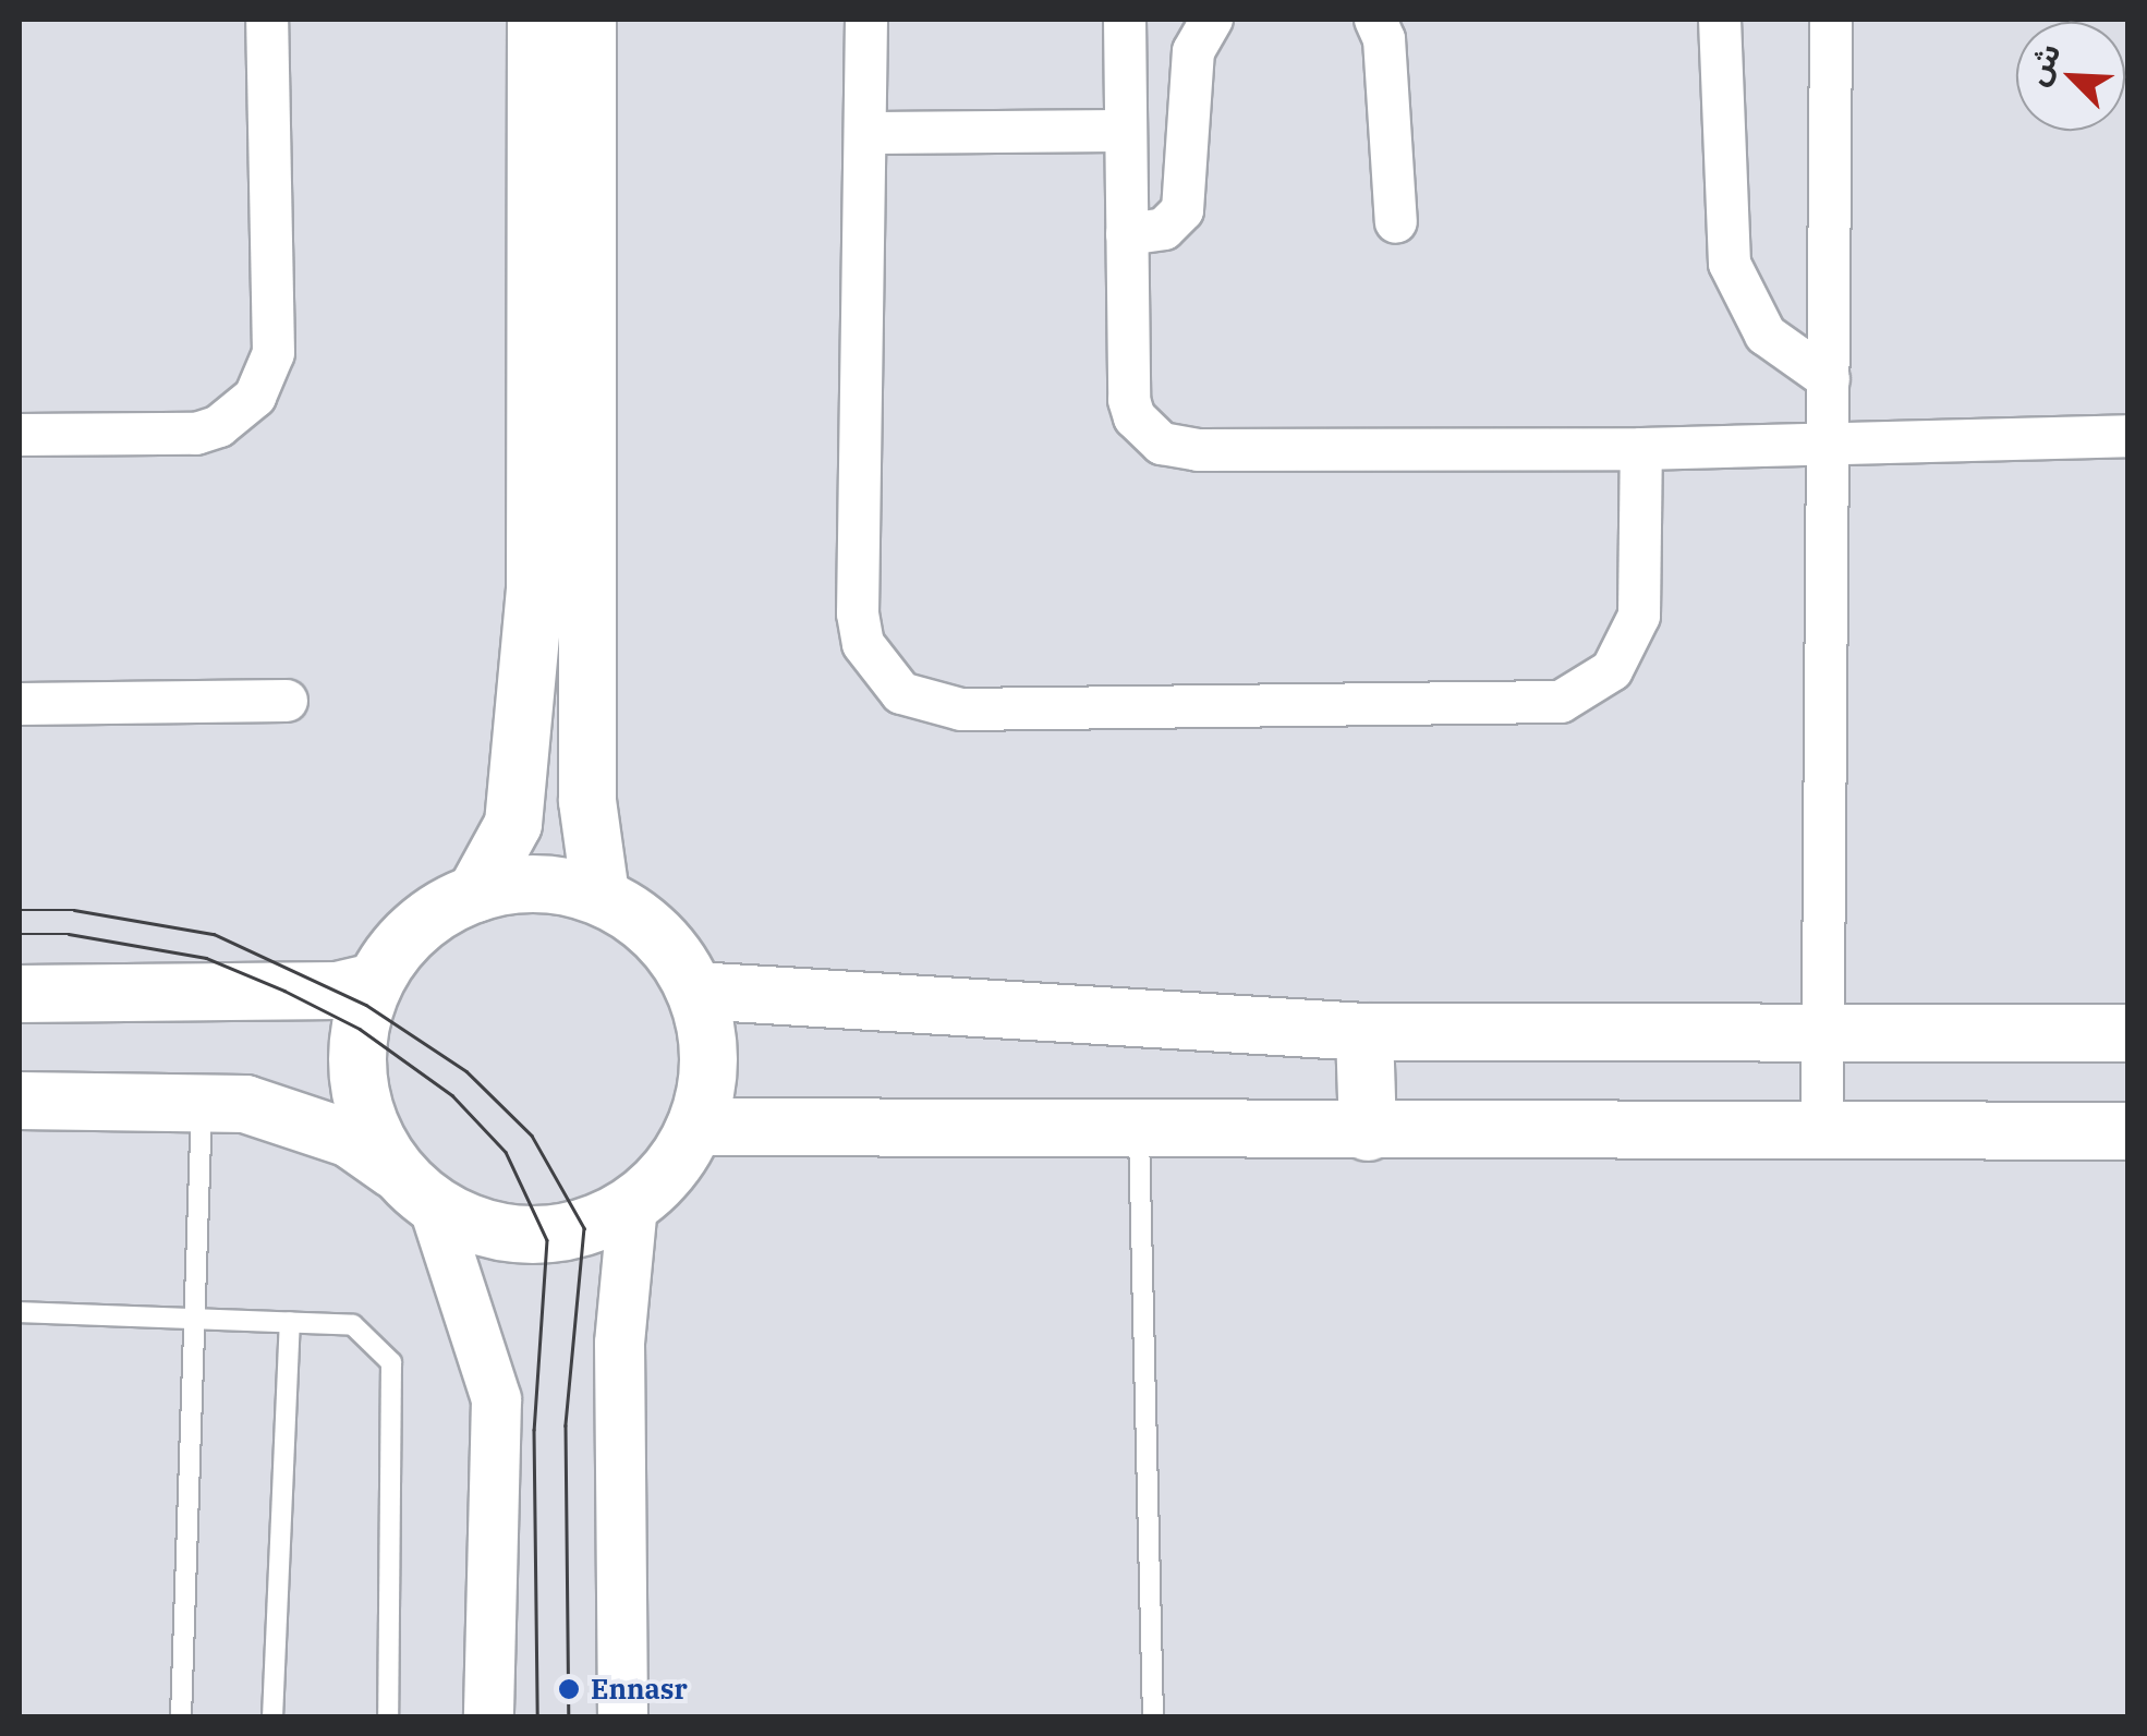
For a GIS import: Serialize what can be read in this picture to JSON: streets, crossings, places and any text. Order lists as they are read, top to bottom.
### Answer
{
  "places": ["Ennasr"],
  "north": "top left"
}
